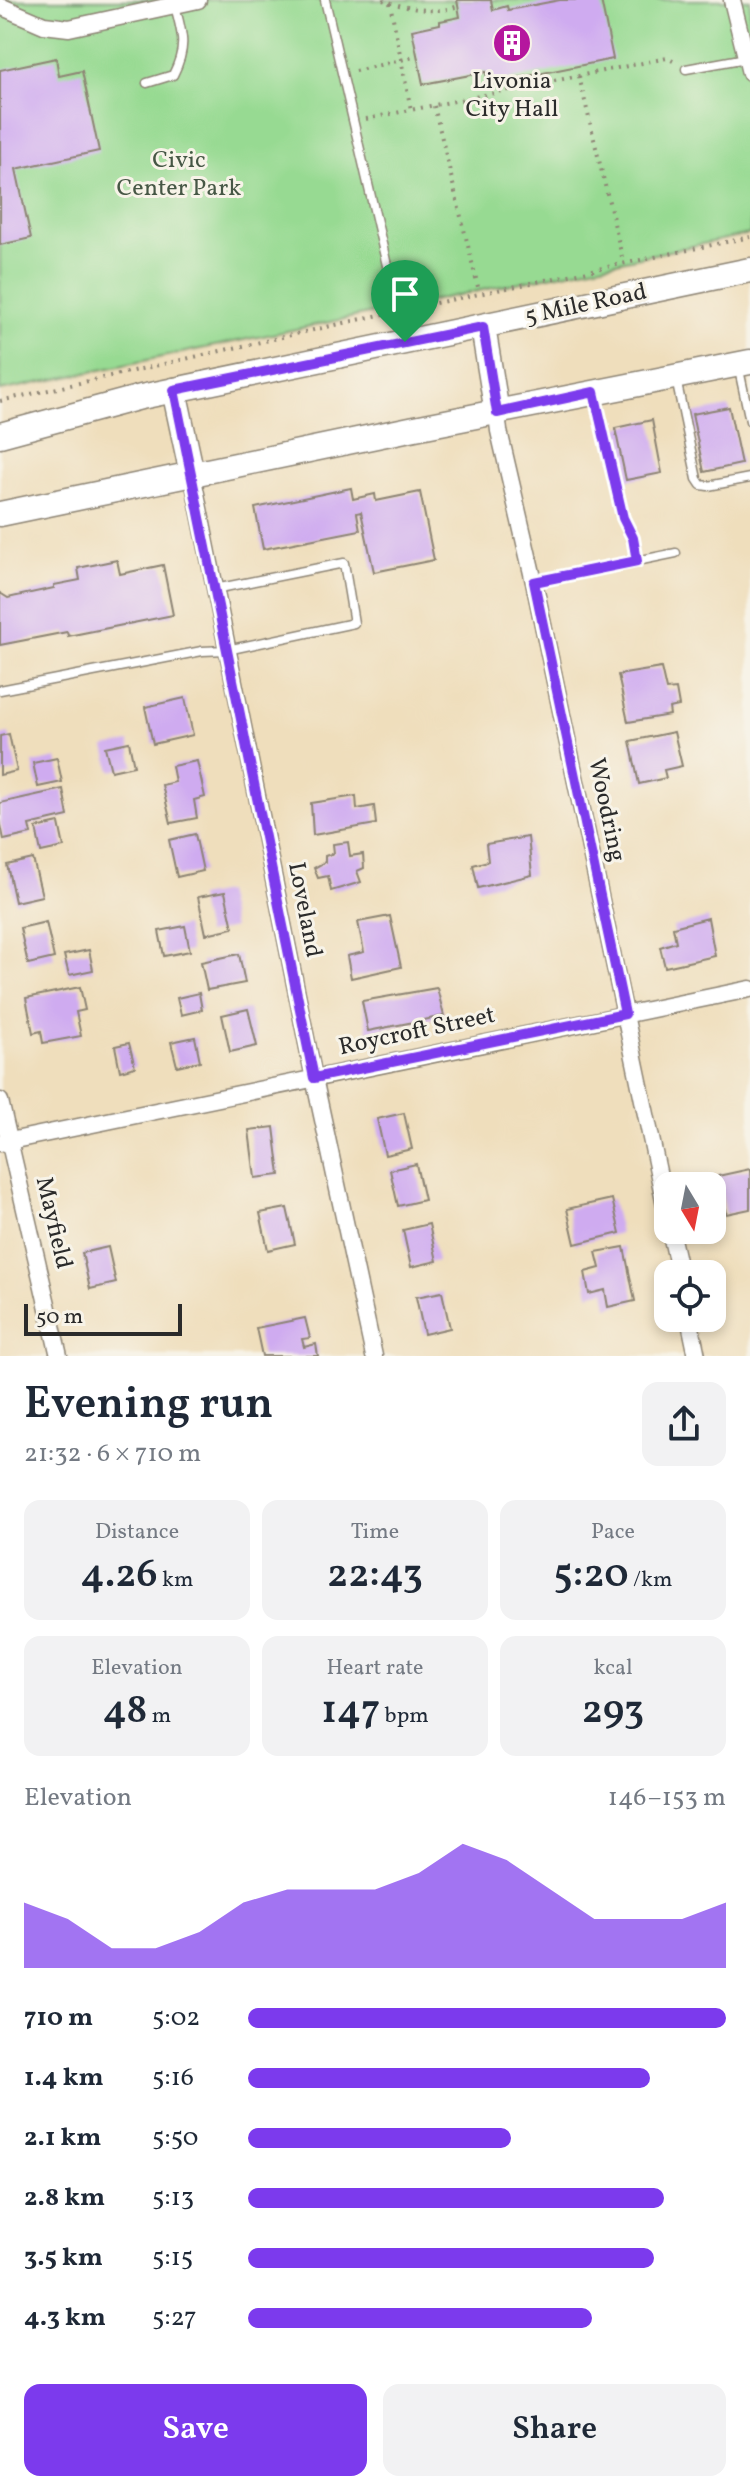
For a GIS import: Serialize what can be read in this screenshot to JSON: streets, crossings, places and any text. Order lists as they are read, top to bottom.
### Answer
{
  "streets": {
    "main road": ["5 Mile Road"],
    "street": [
      "Woodring",
      "Loveland",
      "Roycroft Street",
      "Mayfield"
    ]
  },
  "crossings": [
    ["Woodring", "Roycroft Street"],
    ["Loveland", "Roycroft Street"],
    ["Roycroft Street", "Mayfield"]
  ],
  "parks": ["Civic Center Park"],
  "places": {
    "building": ["Livonia City Hall"]
  },
  "scale_bar": "50 m",
  "north": "bottom",
  "page": {
    "scale": "50 m",
    "heading": ["Evening run", "21:32 · 6 × 710 m"],
    "stats": [
      ["Distance", "4.26 km"],
      ["Time", "22:43"],
      ["Pace", "5:20 /km"],
      ["Elevation", "48 m"],
      ["Heart rate", "147 bpm"],
      ["kcal", "293"]
    ],
    "chart": ["Elevation", "146–153 m"],
    "list": [
      {
        "name": "710 m",
        "note": "5:02"
      },
      {
        "name": "1.4 km",
        "note": "5:16"
      },
      {
        "name": "2.1 km",
        "note": "5:50"
      },
      {
        "name": "2.8 km",
        "note": "5:13"
      },
      {
        "name": "3.5 km",
        "note": "5:15"
      },
      {
        "name": "4.3 km",
        "note": "5:27"
      }
    ],
    "buttons": ["Save", "Share"]
  }
}
